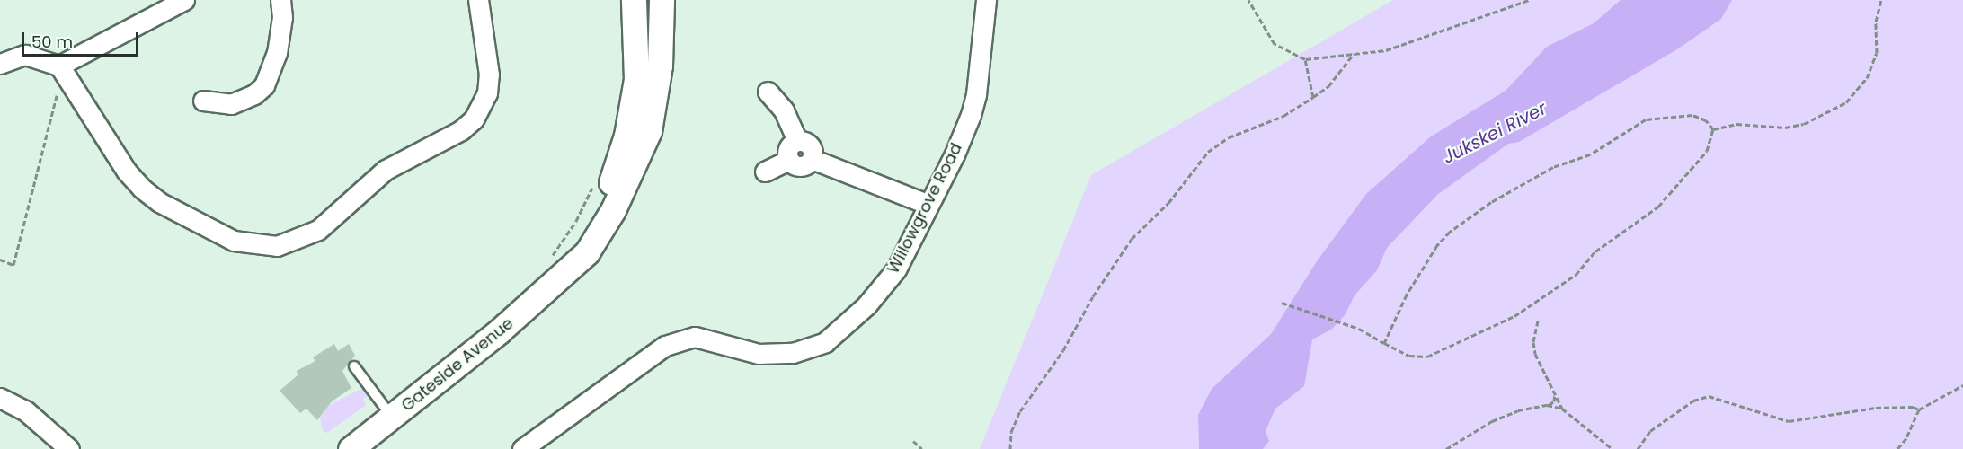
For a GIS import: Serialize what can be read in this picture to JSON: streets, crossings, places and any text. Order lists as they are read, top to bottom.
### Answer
{
  "streets": {
    "street": ["Willowgrove Road", "Gateside Avenue"]
  },
  "water": ["Jukskei River"],
  "scale_bar": "50 m"
}
